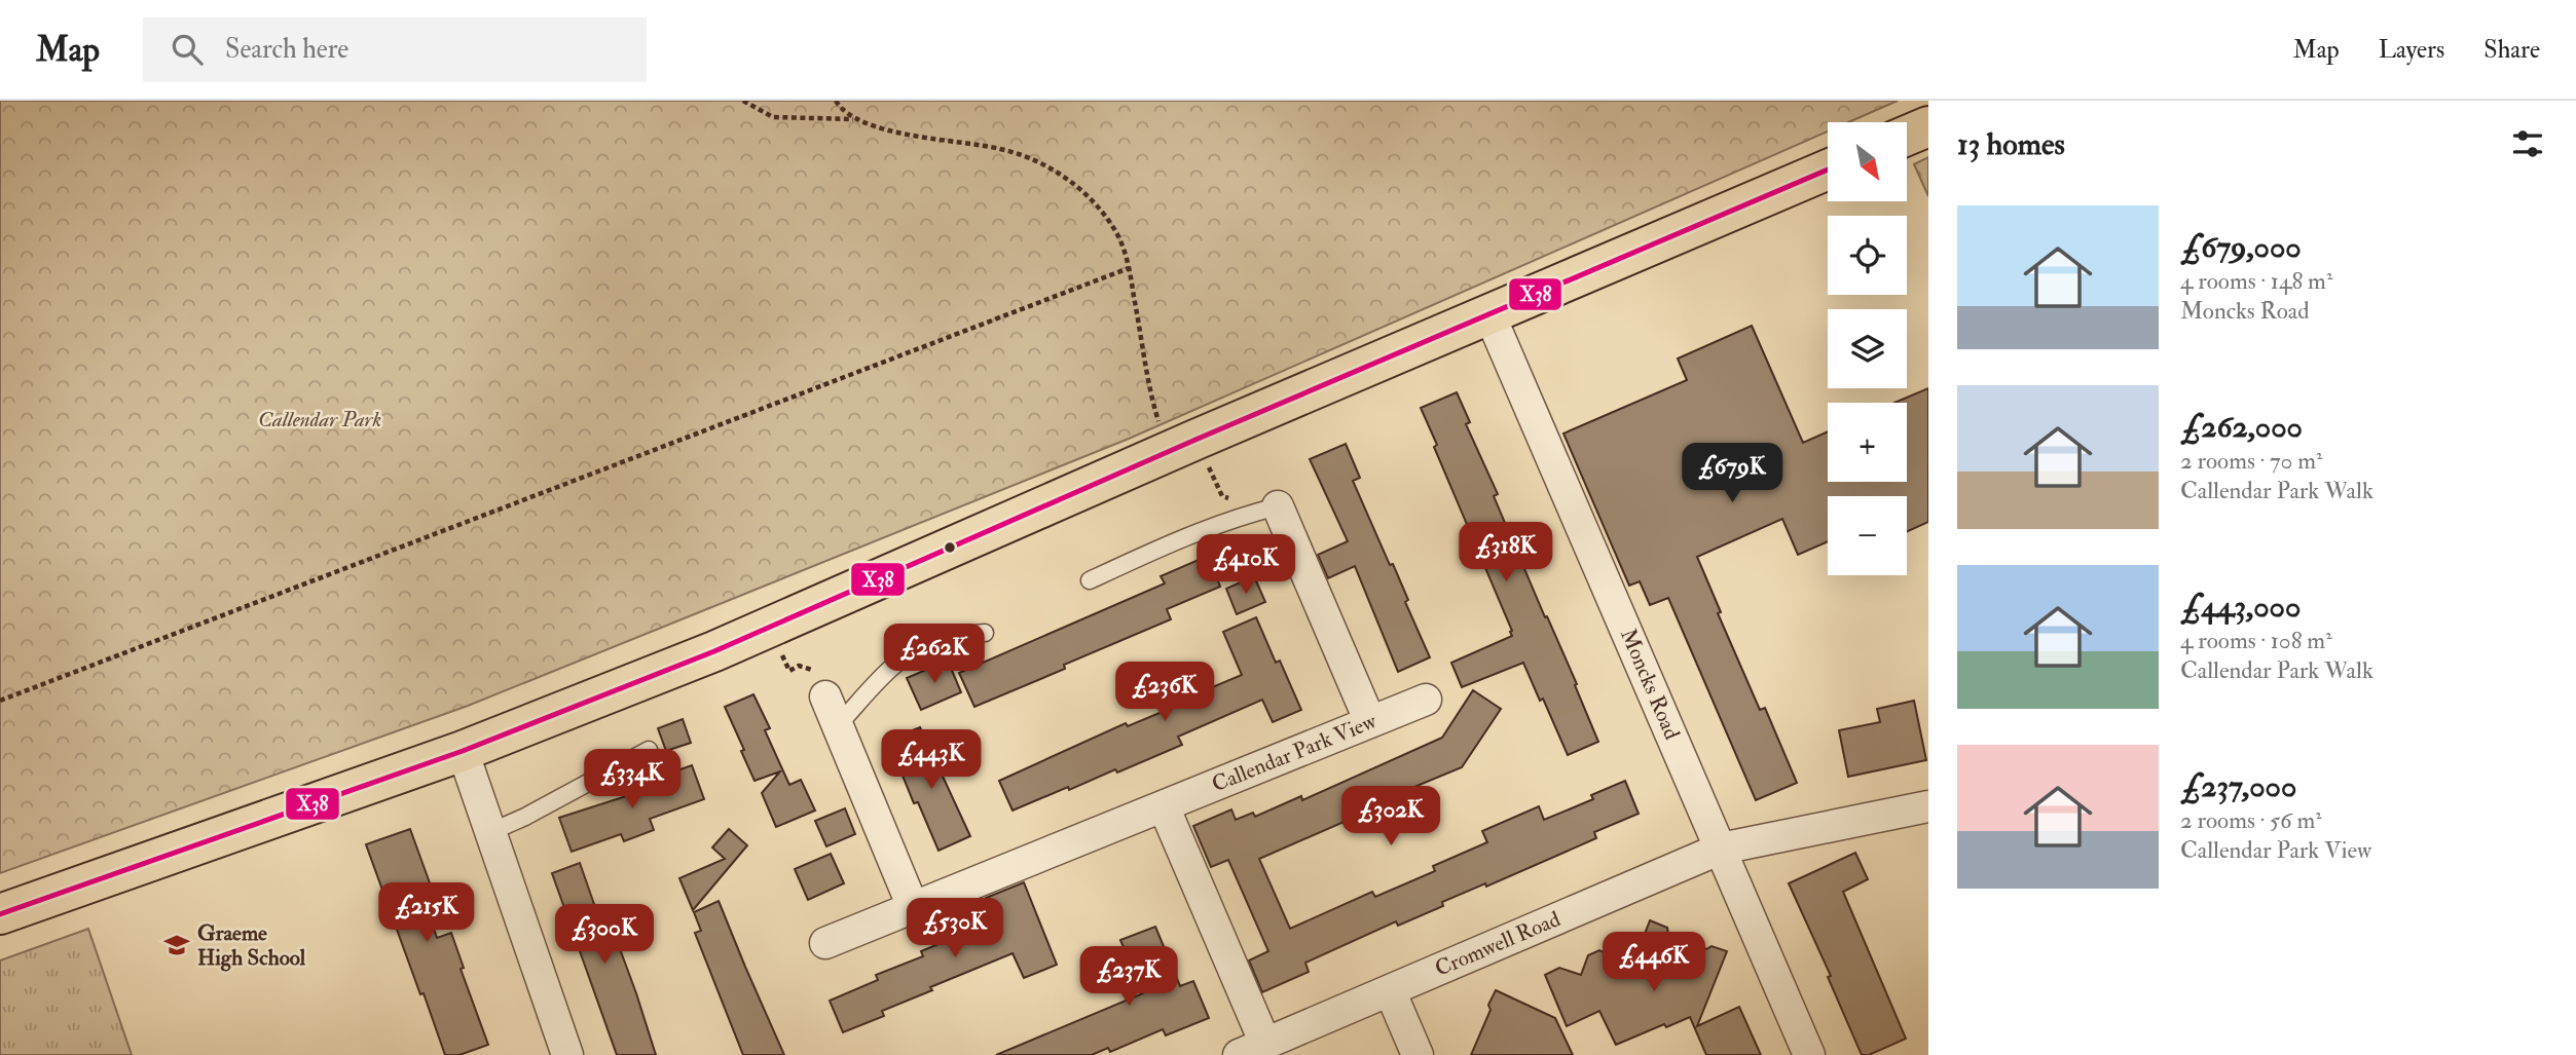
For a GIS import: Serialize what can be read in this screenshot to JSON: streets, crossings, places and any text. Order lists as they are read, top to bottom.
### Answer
{
  "streets": {
    "street": ["Moncks Road", "Callendar Park View", "Cromwell Road"]
  },
  "crossings": [
    ["Moncks Road", "Cromwell Road"]
  ],
  "parks": ["Callendar Park"],
  "places": {
    "school or university": ["Graeme High School"]
  },
  "lines": ["transit line X38"],
  "north": "bottom right",
  "page": {
    "header": "Map",
    "search": "Search here",
    "nav": ["Map", "Layers", "Share"],
    "heading": "13 homes",
    "map_buttons": ["+", "−"],
    "list": [
      {
        "name": "£679,000",
        "note": "4 rooms · 148 m² · Moncks Road"
      },
      {
        "name": "£262,000",
        "note": "2 rooms · 70 m² · Callendar Park Walk"
      },
      {
        "name": "£443,000",
        "note": "4 rooms · 108 m² · Callendar Park Walk"
      },
      {
        "name": "£237,000",
        "note": "2 rooms · 56 m² · Callendar Park View"
      }
    ],
    "price": [
      "£679K",
      "£318K",
      "£410K",
      "£262K",
      "£236K",
      "£443K",
      "£334K",
      "£302K",
      "£215K",
      "£530K",
      "£300K",
      "£446K",
      "£237K"
    ]
  }
}
